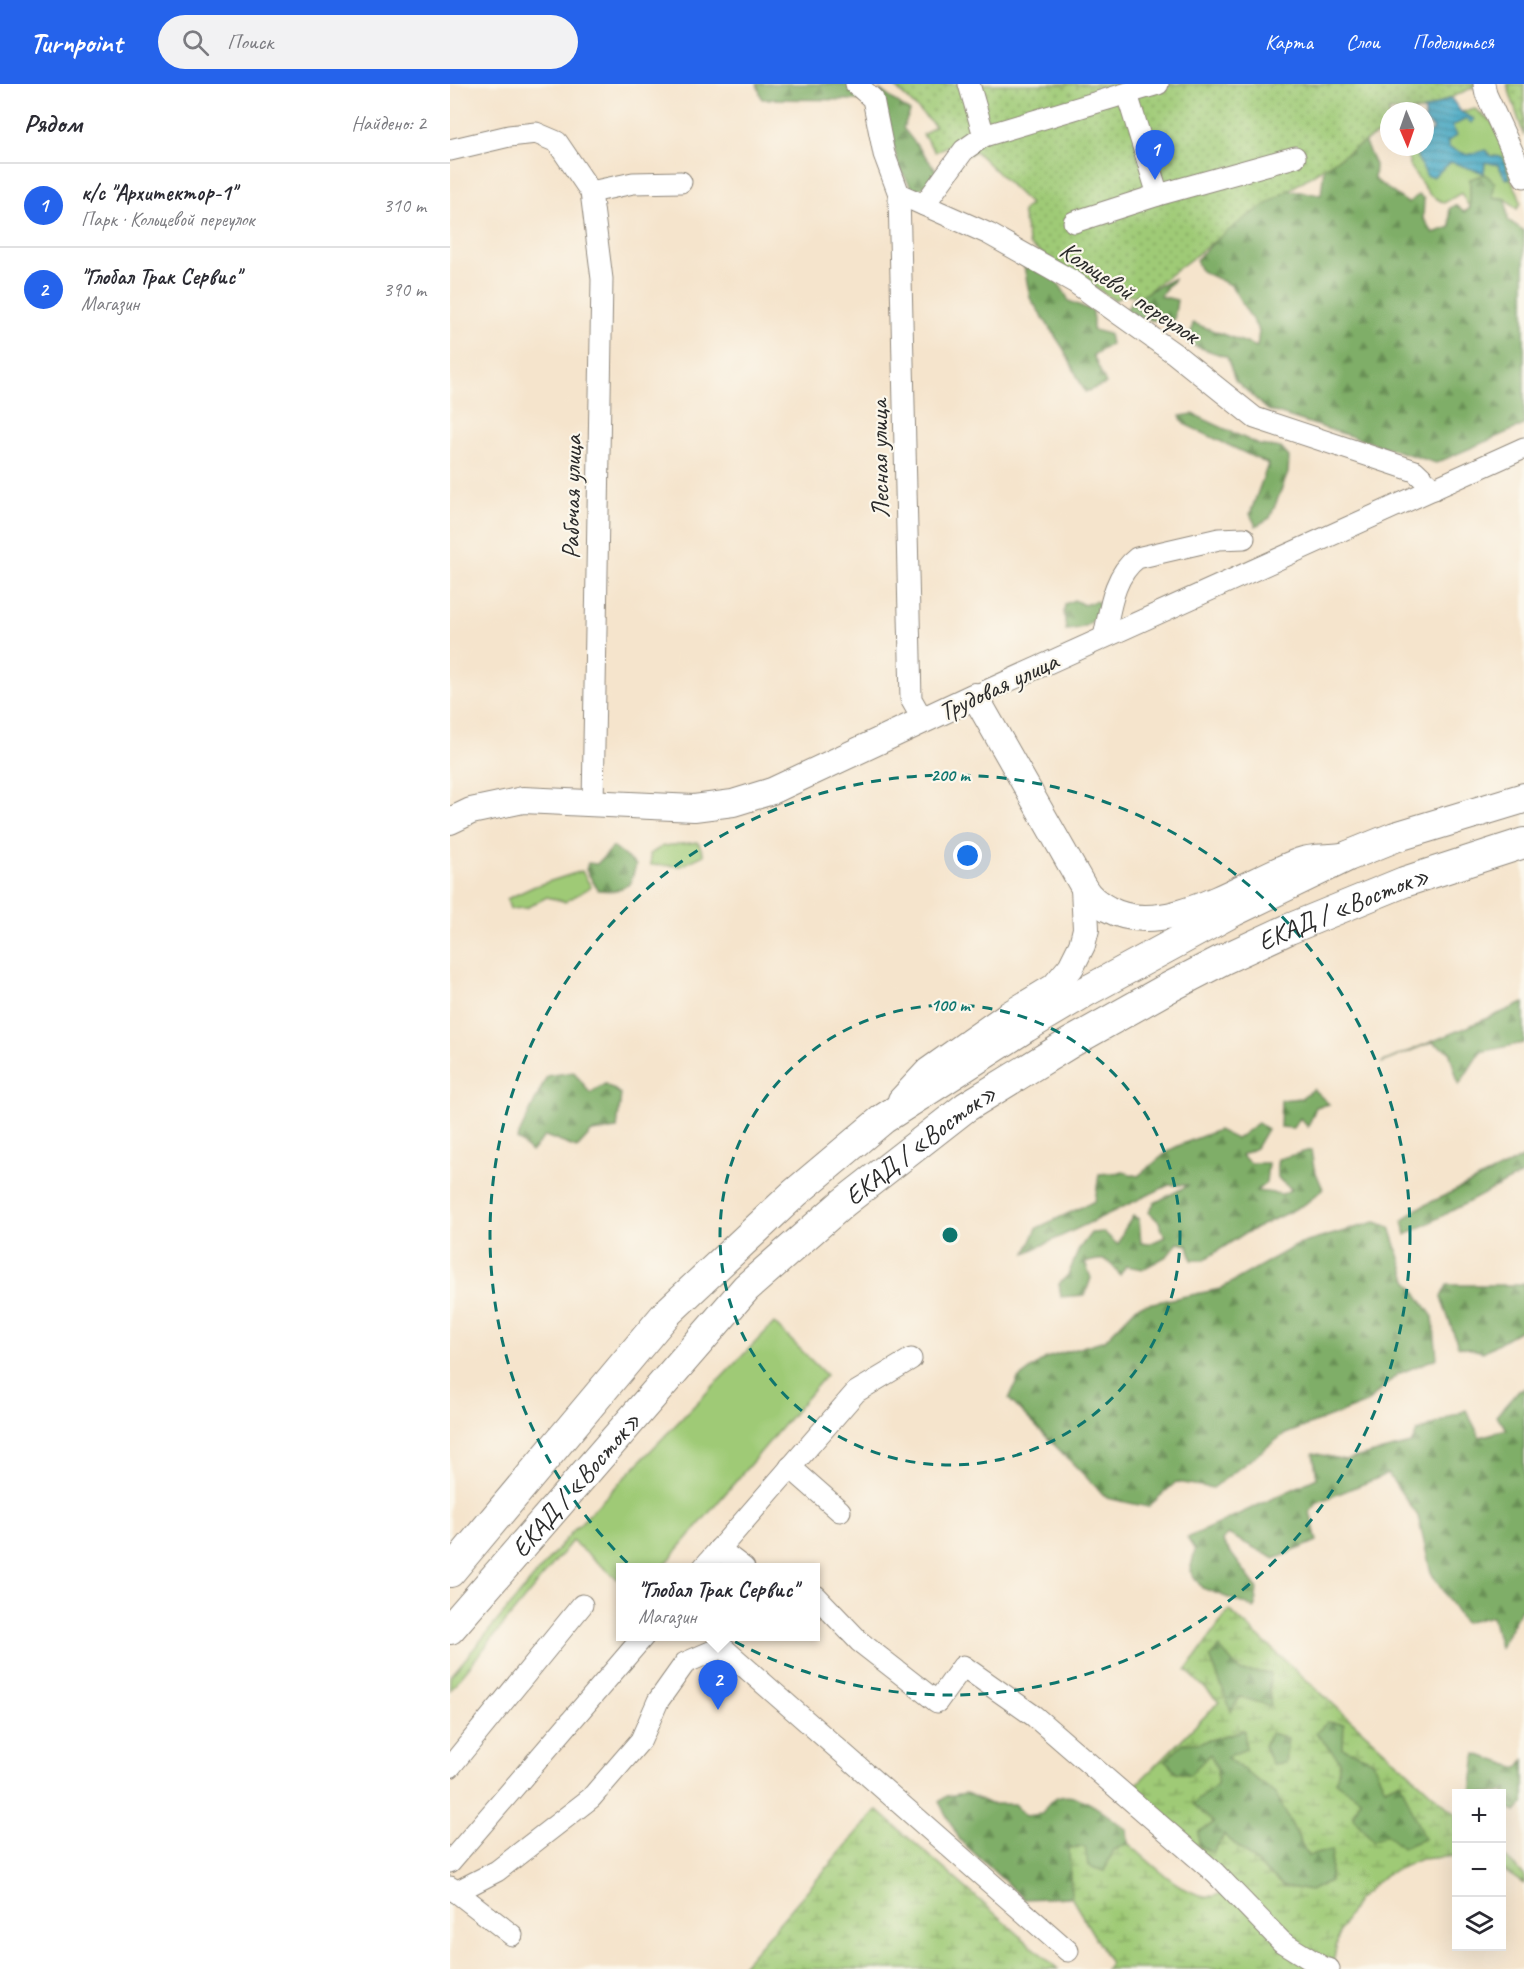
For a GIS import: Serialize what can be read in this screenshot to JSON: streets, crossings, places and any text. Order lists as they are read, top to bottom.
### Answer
{
  "streets": {
    "highway": ["ЕКАД / «Восток»"],
    "main road": ["Трудовая улица"],
    "street": ["Кольцевой переулок", "Лесная улица", "Рабочая улица"]
  },
  "crossings": [
    ["Кольцевой переулок", "Лесная улица"],
    ["Кольцевой переулок", "Трудовая улица"],
    ["Лесная улица", "Трудовая улица"],
    ["Рабочая улица", "Трудовая улица"]
  ],
  "north": "bottom",
  "page": {
    "header": "Turnpoint",
    "search": "Поиск",
    "nav": ["Карта", "Слои", "Поделиться"],
    "heading": ["Рядом", "Найдено: 2"],
    "pins": ["1", "2"],
    "list": [
      {
        "mark": "1",
        "name": "к/с \"Архитектор-1\"",
        "note": "Парк · Кольцевой переулок",
        "value": "310 m"
      },
      {
        "mark": "2",
        "name": "\"Глобал Трак Сервис\"",
        "note": "Магазин",
        "value": "390 m"
      }
    ],
    "popup": ["\"Глобал Трак Сервис\"", "Магазин"],
    "map_buttons": ["+", "−"]
  },
  "rings": ["200 m", "100 m"]
}
